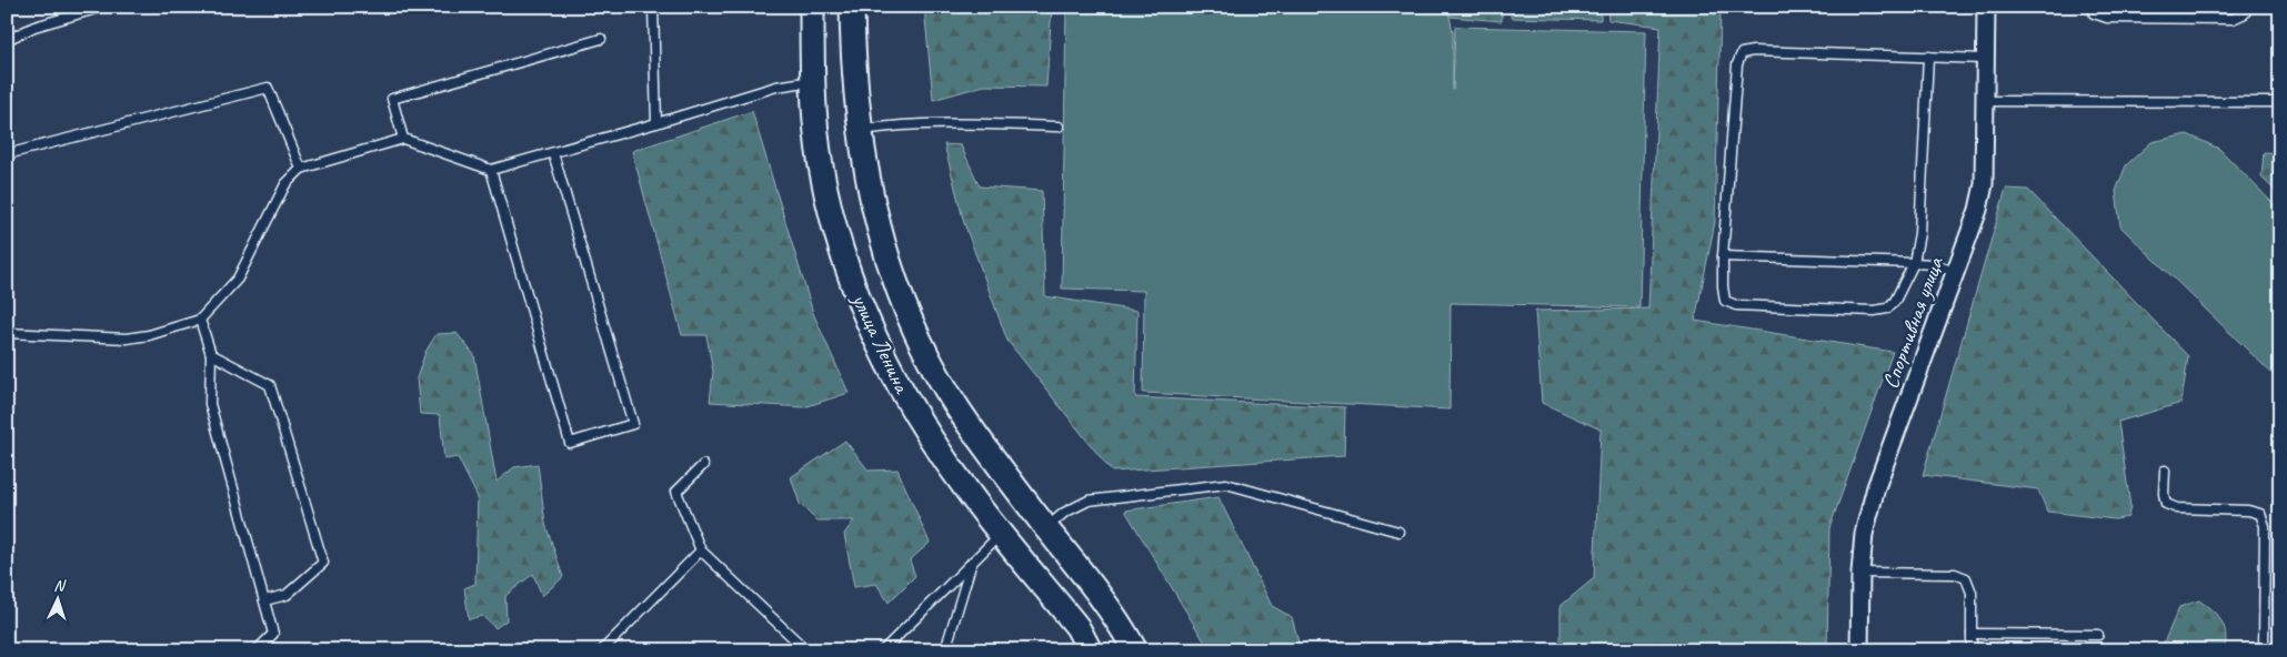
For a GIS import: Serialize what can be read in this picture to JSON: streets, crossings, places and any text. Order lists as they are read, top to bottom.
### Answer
{
  "streets": {
    "street": ["Спортивная улица", "улица Ленина"]
  },
  "north": "top"
}
